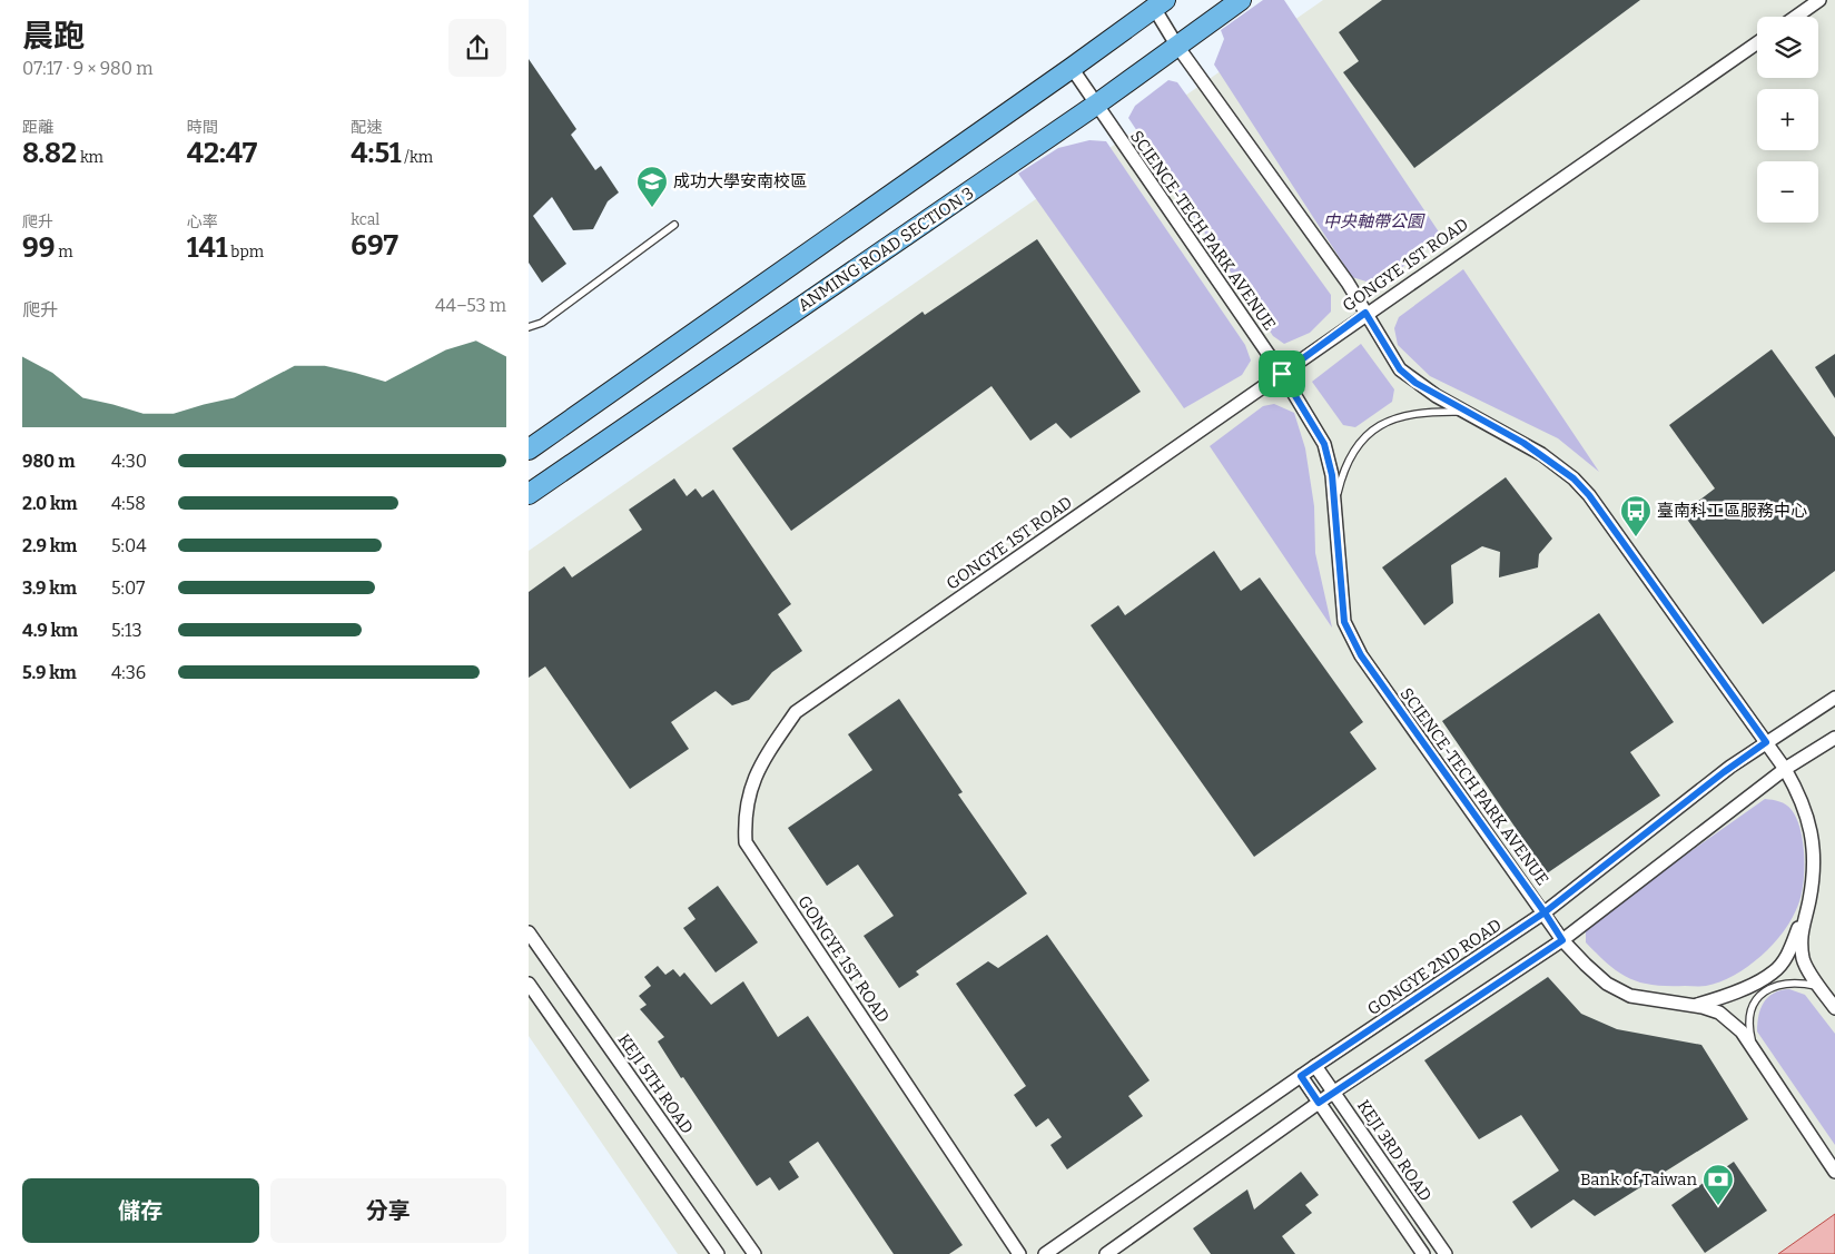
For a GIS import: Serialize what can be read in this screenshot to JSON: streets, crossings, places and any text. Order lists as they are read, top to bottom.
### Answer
{
  "streets": {
    "main road": ["ANMING ROAD SECTION 3"],
    "street": [
      "SCIENCE-TECH PARK AVENUE",
      "GONGYE 1ST ROAD",
      "GONGYE 2ND ROAD",
      "KEJI 5TH ROAD",
      "KEJI 3RD ROAD"
    ]
  },
  "crossings": [
    ["SCIENCE-TECH PARK AVENUE", "ANMING ROAD SECTION 3"],
    ["SCIENCE-TECH PARK AVENUE", "GONGYE 1ST ROAD"],
    ["SCIENCE-TECH PARK AVENUE", "GONGYE 2ND ROAD"],
    ["GONGYE 2ND ROAD", "KEJI 3RD ROAD"]
  ],
  "parks": ["中央軸帶公園"],
  "places": {
    "school or university": ["成功大學安南校區"],
    "bus stop": ["臺南科工區服務中心"],
    "bank": ["Bank of Taiwan"]
  },
  "page": {
    "heading": ["晨跑", "07:17 · 9 × 980 m"],
    "map_buttons": ["+", "−"],
    "stats": [
      ["距離", "8.82 km"],
      ["時間", "42:47"],
      ["配速", "4:51 /km"],
      ["爬升", "99 m"],
      ["心率", "141 bpm"],
      ["kcal", "697"]
    ],
    "chart": ["爬升", "44–53 m"],
    "list": [
      {
        "name": "980 m",
        "note": "4:30"
      },
      {
        "name": "2.0 km",
        "note": "4:58"
      },
      {
        "name": "2.9 km",
        "note": "5:04"
      },
      {
        "name": "3.9 km",
        "note": "5:07"
      },
      {
        "name": "4.9 km",
        "note": "5:13"
      },
      {
        "name": "5.9 km",
        "note": "4:36"
      }
    ],
    "buttons": ["儲存", "分享"]
  }
}
